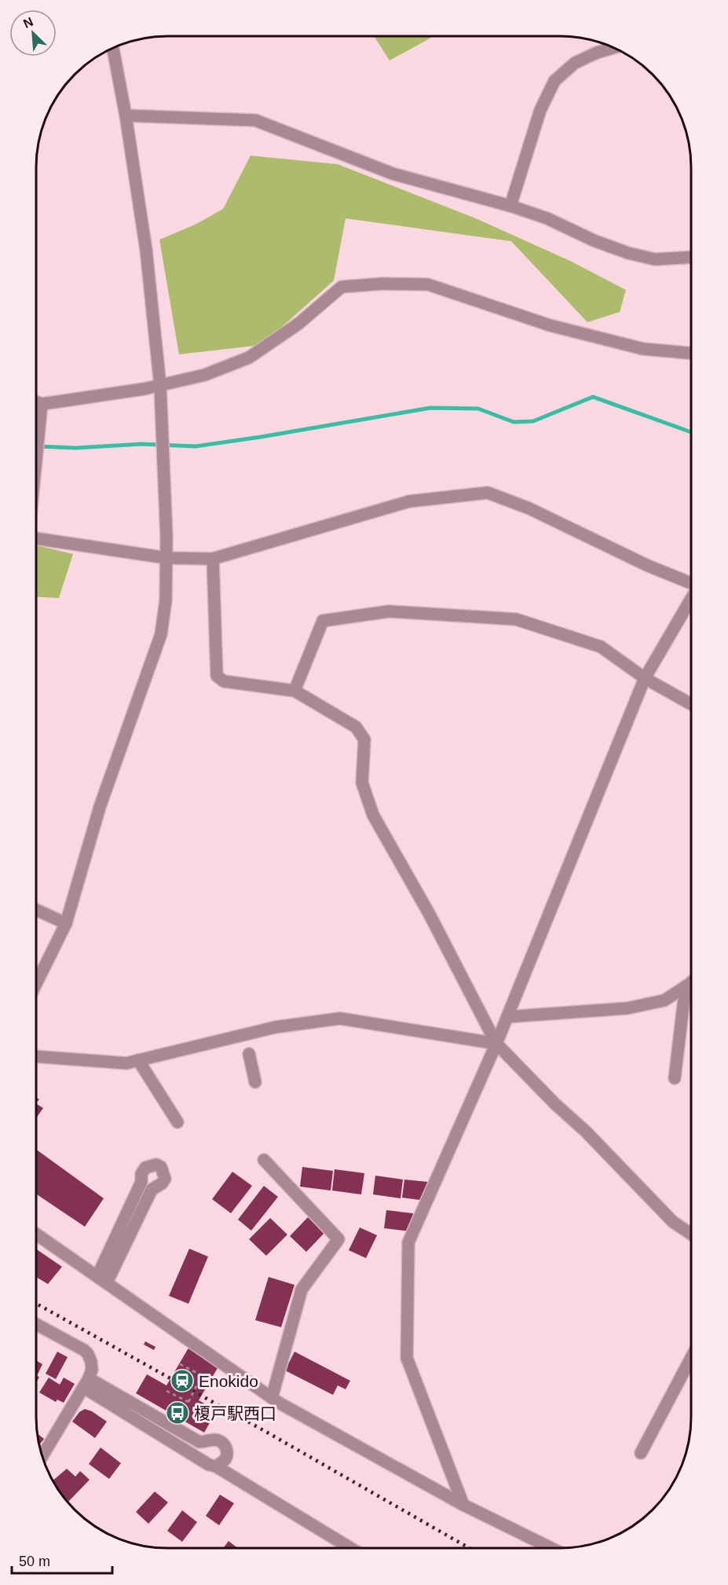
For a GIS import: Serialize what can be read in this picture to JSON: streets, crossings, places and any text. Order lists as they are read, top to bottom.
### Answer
{
  "places": {
    "station": ["Enokido"],
    "bus stop": ["榎戸駅西口"]
  },
  "scale_bar": "50 m",
  "north": "top left"
}
